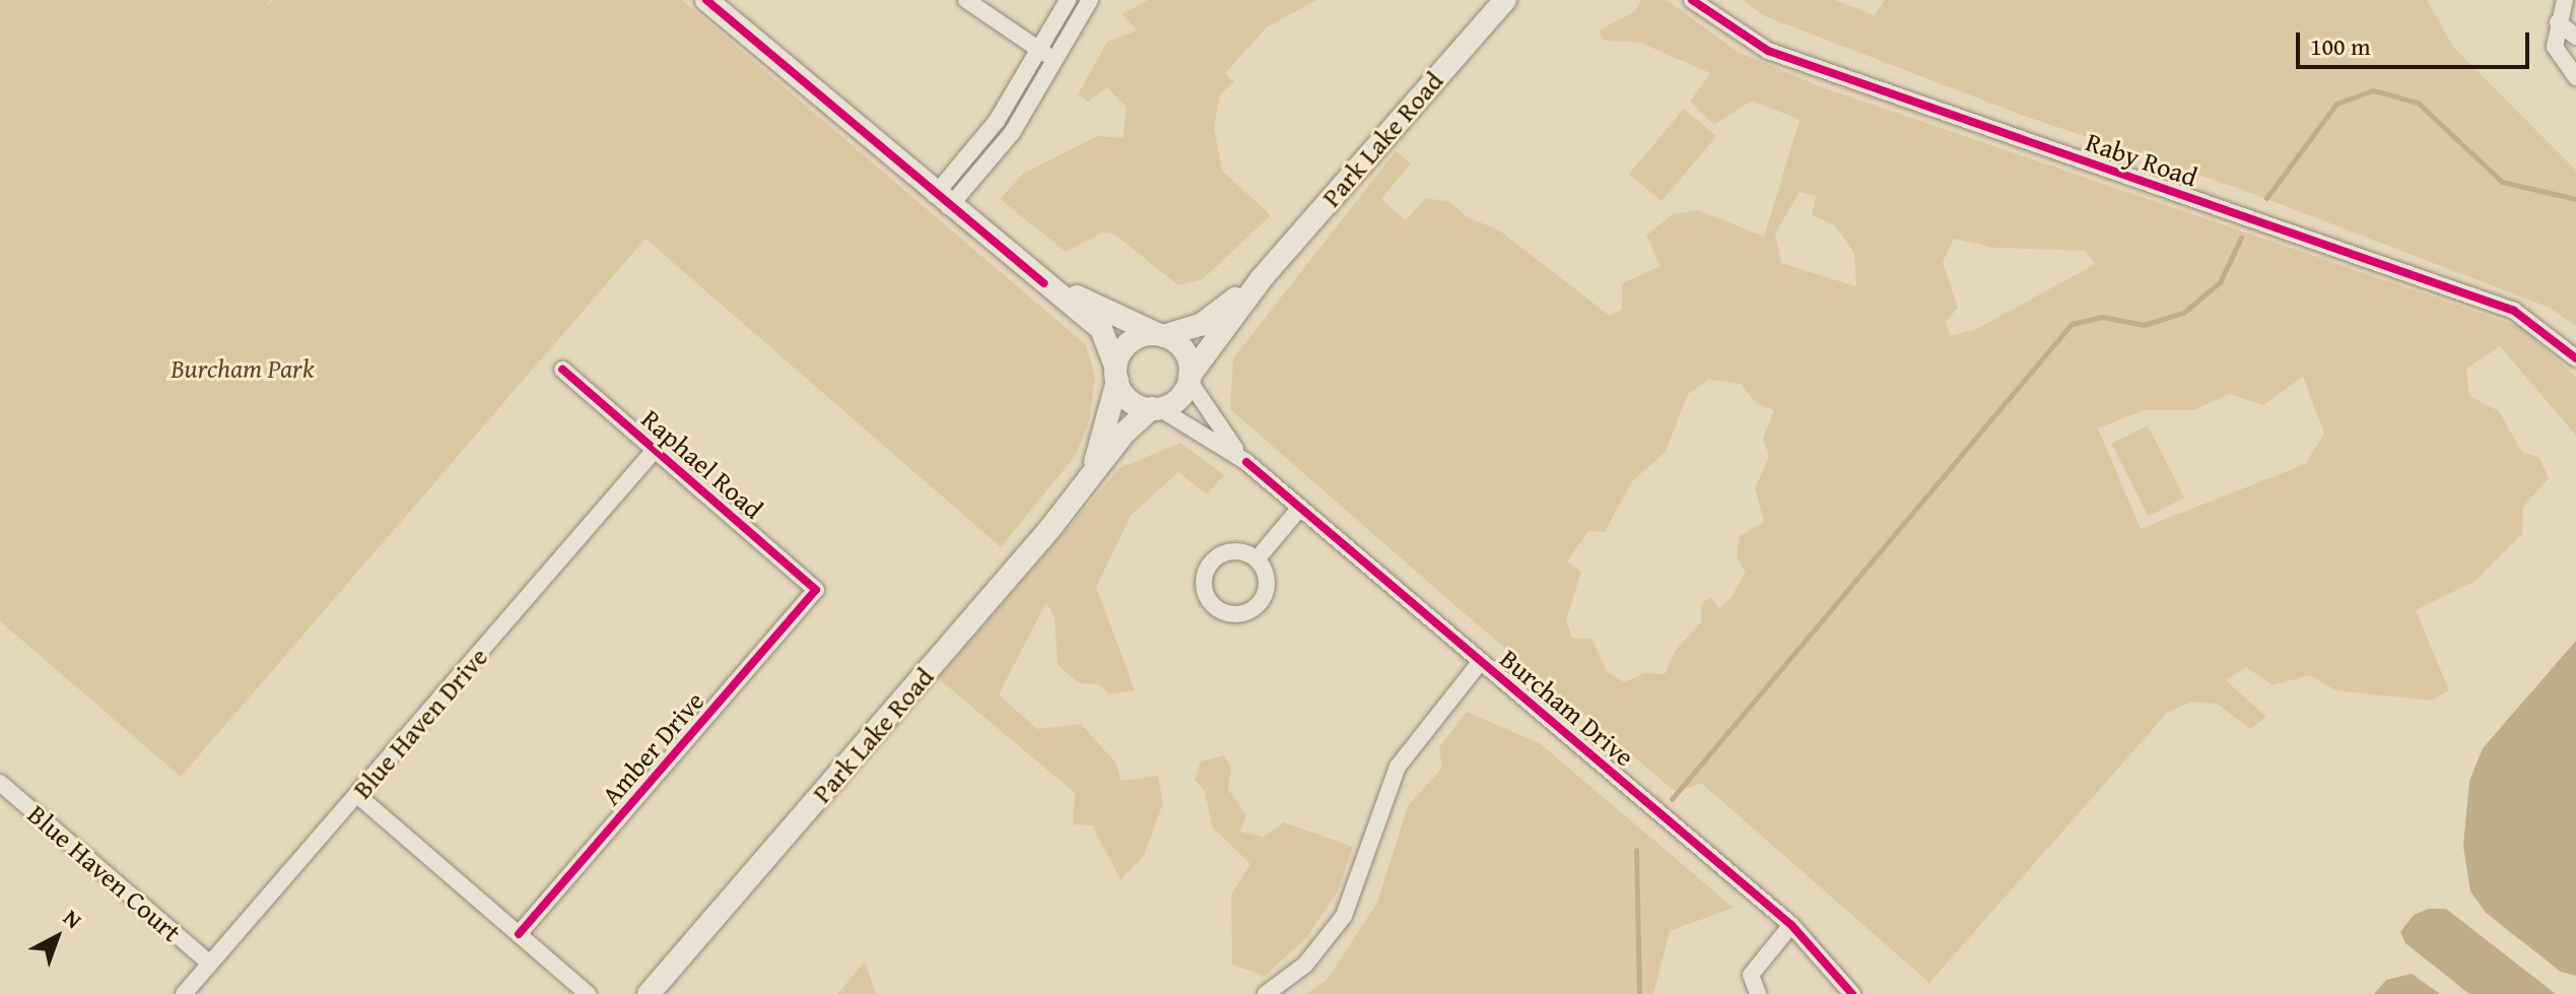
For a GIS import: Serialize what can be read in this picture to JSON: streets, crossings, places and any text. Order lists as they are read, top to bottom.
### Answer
{
  "streets": {
    "street": [
      "Park Lake Road",
      "Raby Road",
      "Raphael Road",
      "Burcham Drive",
      "Blue Haven Drive",
      "Amber Drive",
      "Blue Haven Court"
    ]
  },
  "crossings": [
    ["Park Lake Road", "Burcham Drive"],
    ["Raphael Road", "Blue Haven Drive"],
    ["Raphael Road", "Amber Drive"],
    ["Blue Haven Drive", "Blue Haven Court"]
  ],
  "parks": ["Burcham Park"],
  "scale_bar": "100 m",
  "north": "top right"
}
